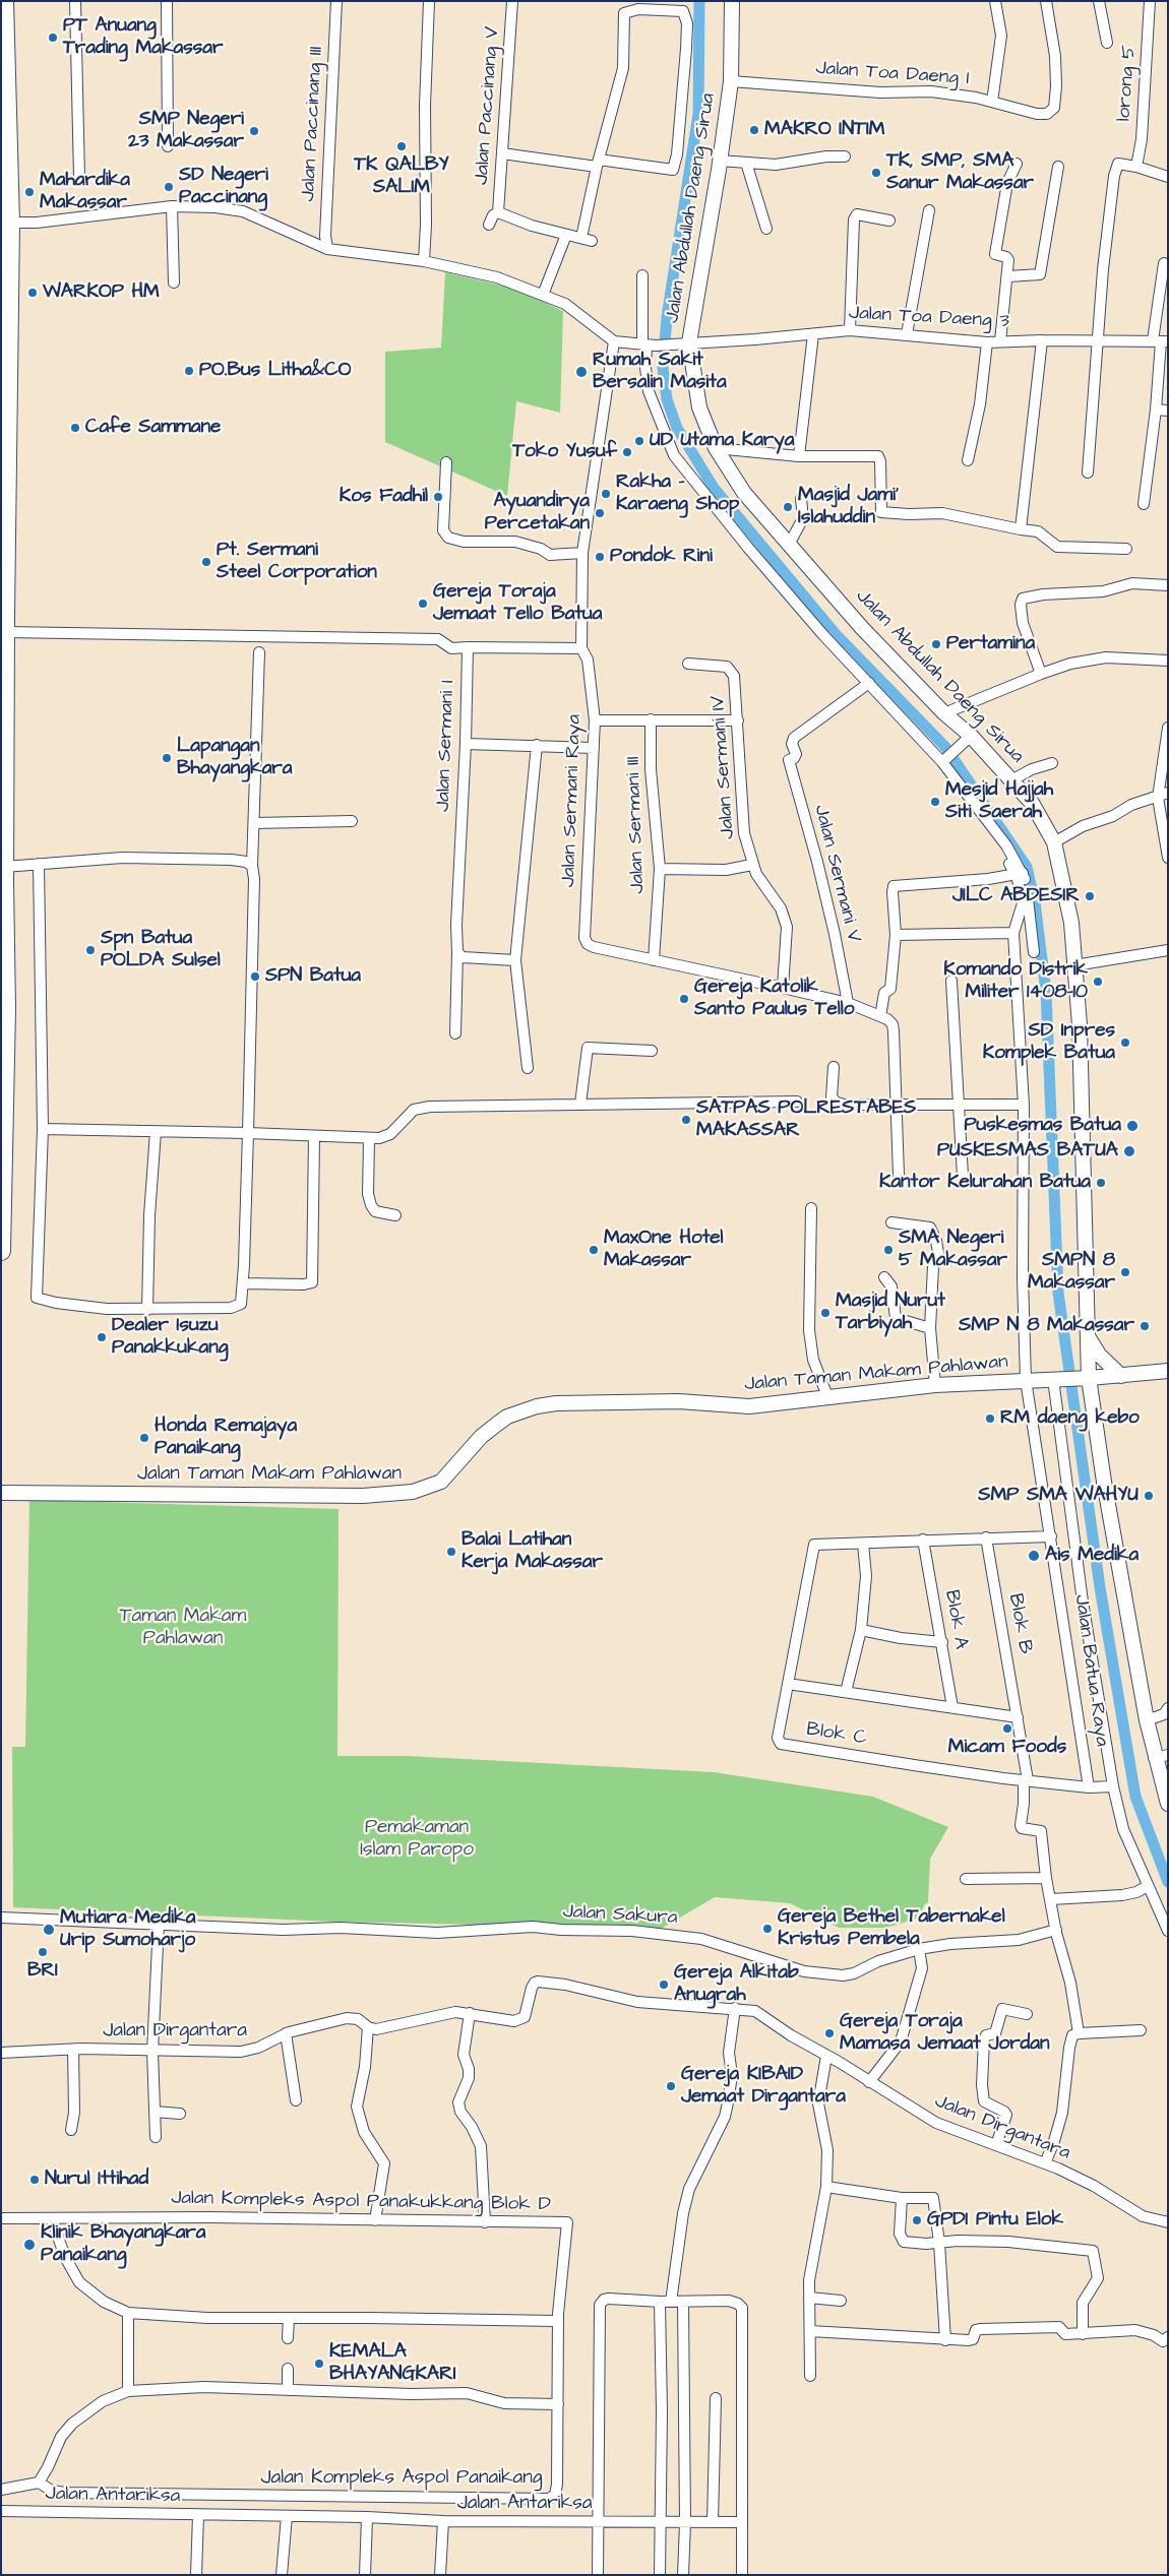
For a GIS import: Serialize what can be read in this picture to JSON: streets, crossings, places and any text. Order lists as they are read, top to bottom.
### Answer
{
  "streets": {
    "main road": ["Jalan Abdullah Daeng Sirua", "Jalan Taman Makam Pahlawan"],
    "street": [
      "Jalan Toa Daeng I",
      "lorong 5",
      "Jalan Paccinang V",
      "Jalan Paccinang III",
      "Jalan Toa Daeng 3",
      "Jalan Sermani I",
      "Jalan Sermani IV",
      "Jalan Sermani Raya",
      "Jalan Sermani III",
      "Jalan Sermani V",
      "Blok A",
      "Blok B",
      "Jalan Batua Raya",
      "Blok C",
      "Jalan Sakura",
      "Jalan Dirgantara",
      "Jalan Kompleks Aspol Panakukkang Blok D",
      "Jalan Kompleks Aspol Panaikang",
      "Jalan Antariksa"
    ]
  },
  "crossings": [
    ["Jalan Toa Daeng I", "Jalan Abdullah Daeng Sirua"],
    ["Jalan Abdullah Daeng Sirua", "Jalan Toa Daeng 3"],
    ["Jalan Toa Daeng 3", "Jalan Sermani Raya"],
    ["Jalan Sermani IV", "Jalan Sermani Raya"],
    ["Jalan Sermani Raya", "Jalan Sermani III"],
    ["Jalan Sermani Raya", "Jalan Sermani V"],
    ["Jalan Taman Makam Pahlawan", "Jalan Batua Raya"],
    ["Blok B", "Blok C"],
    ["Jalan Batua Raya", "Blok C"],
    ["Jalan Kompleks Aspol Panakukkang Blok D", "Jalan Kompleks Aspol Panaikang"]
  ],
  "parks": ["Taman Makam Pahlawan", "Pemakaman Islam Paropo"],
  "places": [
    "PT Anuang Trading Makassar",
    "MAKRO INTIM",
    "SMP Negeri 23 Makassar",
    "TK QALBY SALIM",
    "TK, SMP, SMA Sanur Makassar",
    "SD Negeri Paccinang",
    "Mahardika Makassar",
    "WARKOP HM",
    "PO.Bus Litha&CO",
    "Rumah Sakit Bersalin Masita",
    "Cafe Sammane",
    "UD Utama Karya",
    "Toko Yusuf",
    "Rakha - Karaeng Shop",
    "Kos Fadhil",
    "Masjid Jami' Islahuddin",
    "Ayuandirya Percetakan",
    "Pondok Rini",
    "Pt. Sermani Steel Corporation",
    "Gereja Toraja Jemaat Tello Batua",
    "Pertamina",
    "Lapangan Bhayangkara",
    "Mesjid Hajjah Siti Saerah",
    "JILC ABDESIR",
    "Spn Batua POLDA Sulsel",
    "SPN Batua",
    "Komando Distrik Militer 1408-10",
    "Gereja Katolik Santo Paulus Tello",
    "SD Inpres Komplek Batua",
    "SATPAS POLRESTABES MAKASSAR",
    "Puskesmas Batua",
    "PUSKESMAS BATUA",
    "Kantor Kelurahan Batua",
    "MaxOne Hotel Makassar",
    "SMA Negeri 5 Makassar",
    "SMPN 8 Makassar",
    "Masjid Nurut Tarbiyah",
    "SMP N 8 Makassar",
    "Dealer Isuzu Panakkukang",
    "RM daeng kebo",
    "Honda Remajaya Panaikang",
    "SMP SMA WAHYU",
    "Balai Latihan Kerja Makassar",
    "Ais Medika",
    "Micam Foods",
    "Gereja Bethel Tabernakel Kristus Pembela",
    "Mutiara Medika Urip Sumoharjo",
    "BRI",
    "Gereja Alkitab Anugrah",
    "Gereja Toraja Mamasa Jemaat Jordan",
    "Gereja KIBAID Jemaat Dirgantara",
    "Nurul Ittihad",
    "GPDI Pintu Elok",
    "Klinik Bhayangkara Panaikang",
    "KEMALA BHAYANGKARI"
  ]
}
